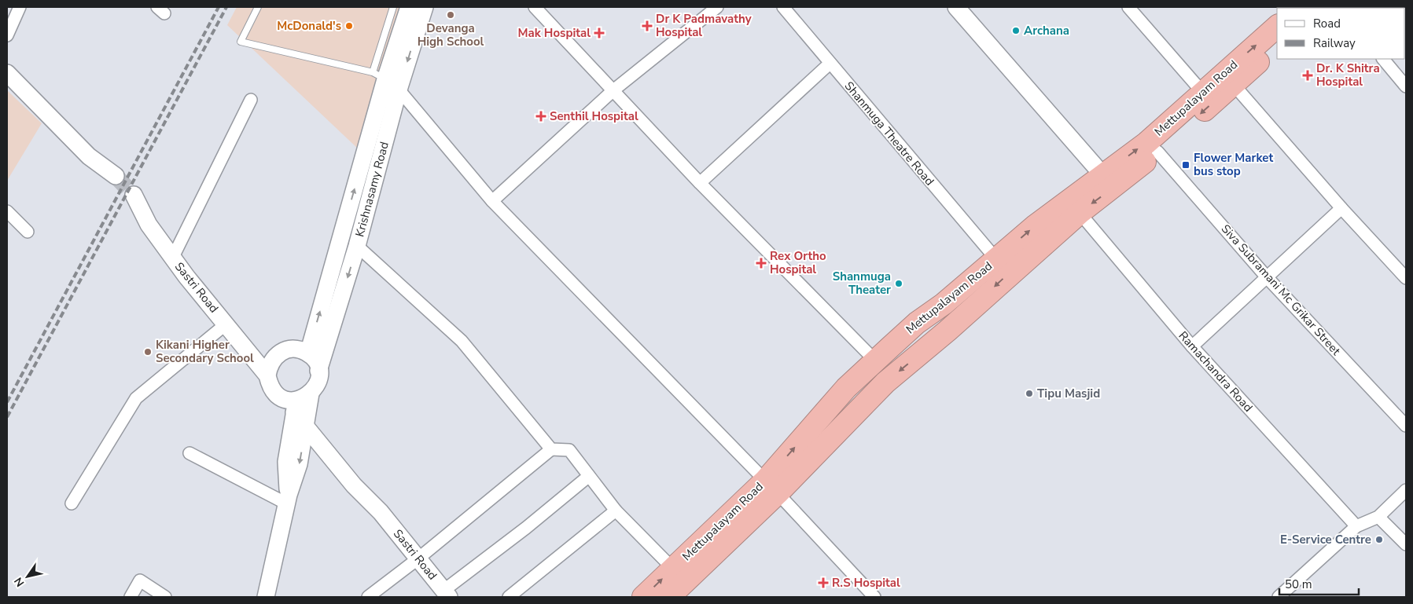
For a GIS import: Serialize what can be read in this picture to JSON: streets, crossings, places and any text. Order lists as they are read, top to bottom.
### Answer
{
  "streets": {
    "highway": ["Mettupalayam Road"],
    "main road": ["Krishnasamy Road", "Sastri Road"],
    "street": ["Shanmuga Theatre Road", "Siva Subramani Mc Grikar Street", "Ramachandra Road"]
  },
  "crossings": [
    ["Mettupalayam Road", "Shanmuga Theatre Road"],
    ["Mettupalayam Road", "Siva Subramani Mc Grikar Street"],
    ["Mettupalayam Road", "Ramachandra Road"],
    ["Krishnasamy Road", "Sastri Road"]
  ],
  "places": {
    "other": [
      "Devanga High School",
      "McDonald's",
      "Archana",
      "Shanmuga Theater",
      "Kikani Higher Secondary School",
      "Tipu Masjid",
      "E-Service Centre"
    ],
    "health": [
      "Dr K Padmavathy Hospital",
      "Mak Hospital",
      "Dr. K Shitra Hospital",
      "Senthil Hospital",
      "Rex Ortho Hospital",
      "R.S Hospital"
    ],
    "transit": ["Flower Market bus stop"]
  },
  "legend": ["Road", "Railway"],
  "scale_bar": "50 m",
  "north": "bottom left"
}
